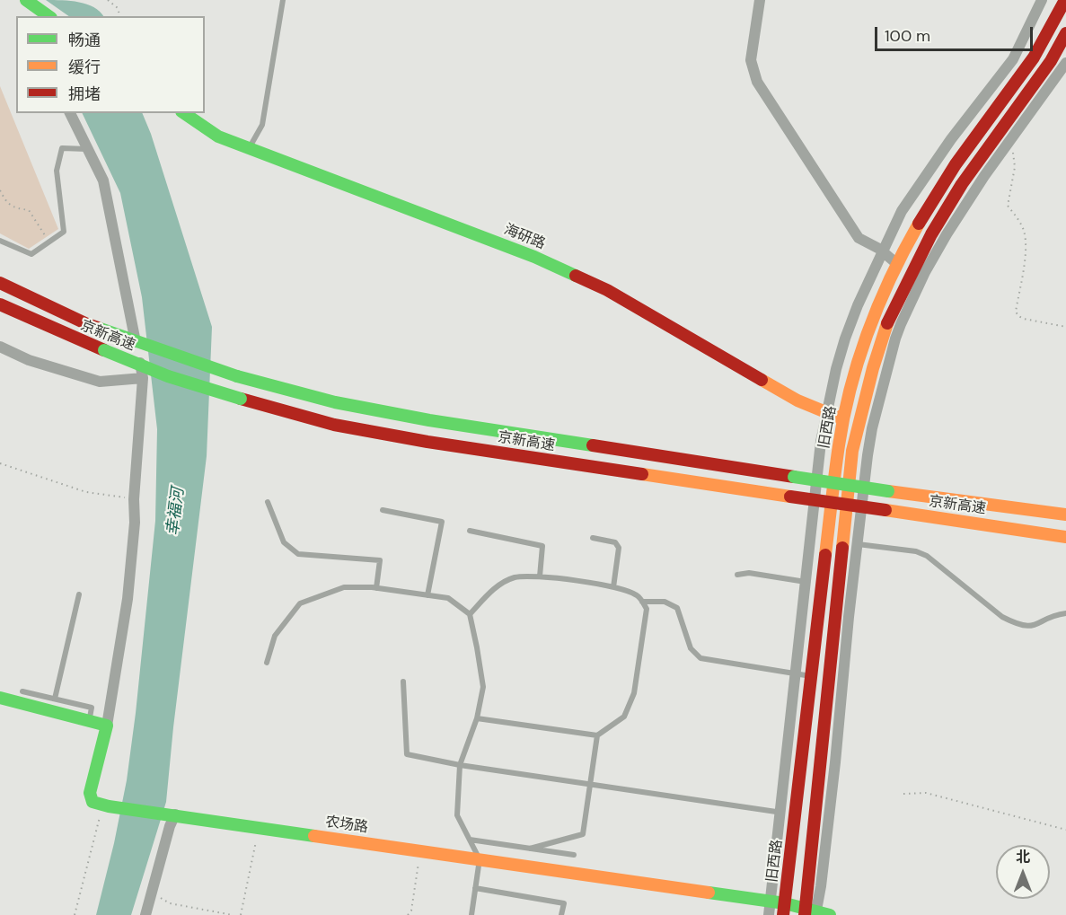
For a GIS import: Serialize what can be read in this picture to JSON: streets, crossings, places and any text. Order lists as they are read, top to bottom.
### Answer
{
  "streets": {
    "main road": [
      "海研路",
      "京新高速",
      "旧西路",
      "农场路"
    ]
  },
  "crossings": [
    ["海研路", "旧西路"],
    ["旧西路", "农场路"]
  ],
  "water": ["幸福河"],
  "legend": ["畅通", "缓行", "拥堵"],
  "scale_bar": "100 m",
  "north": "top"
}
